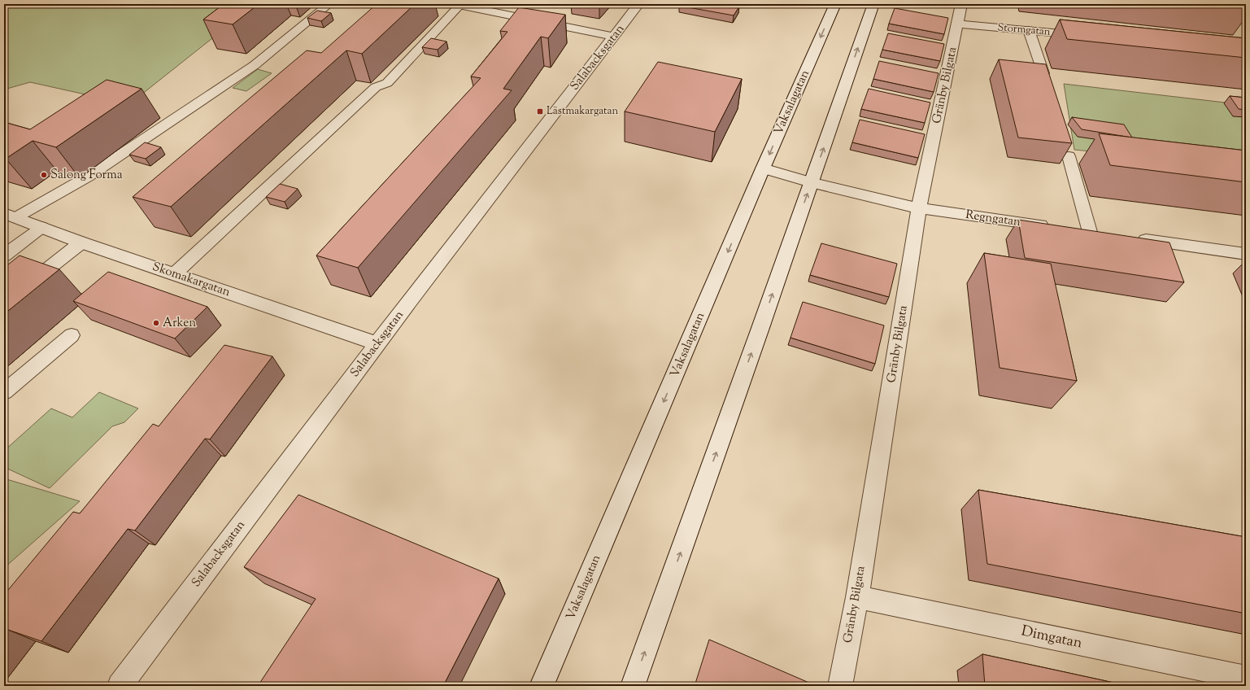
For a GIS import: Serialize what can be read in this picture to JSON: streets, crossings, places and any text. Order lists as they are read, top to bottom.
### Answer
{
  "streets": {
    "street": [
      "Stormgatan",
      "Salabacksgatan",
      "Gränby Bilgata",
      "Vaksalagatan",
      "Regngatan",
      "Skomakargatan",
      "Dimgatan"
    ]
  },
  "crossings": [
    ["Stormgatan", "Gränby Bilgata"],
    ["Salabacksgatan", "Skomakargatan"],
    ["Gränby Bilgata", "Regngatan"],
    ["Gränby Bilgata", "Dimgatan"],
    ["Vaksalagatan", "Regngatan"]
  ],
  "places": {
    "transit": ["Lästmakargatan"],
    "other": ["Salong Forma", "Arken"]
  }
}
